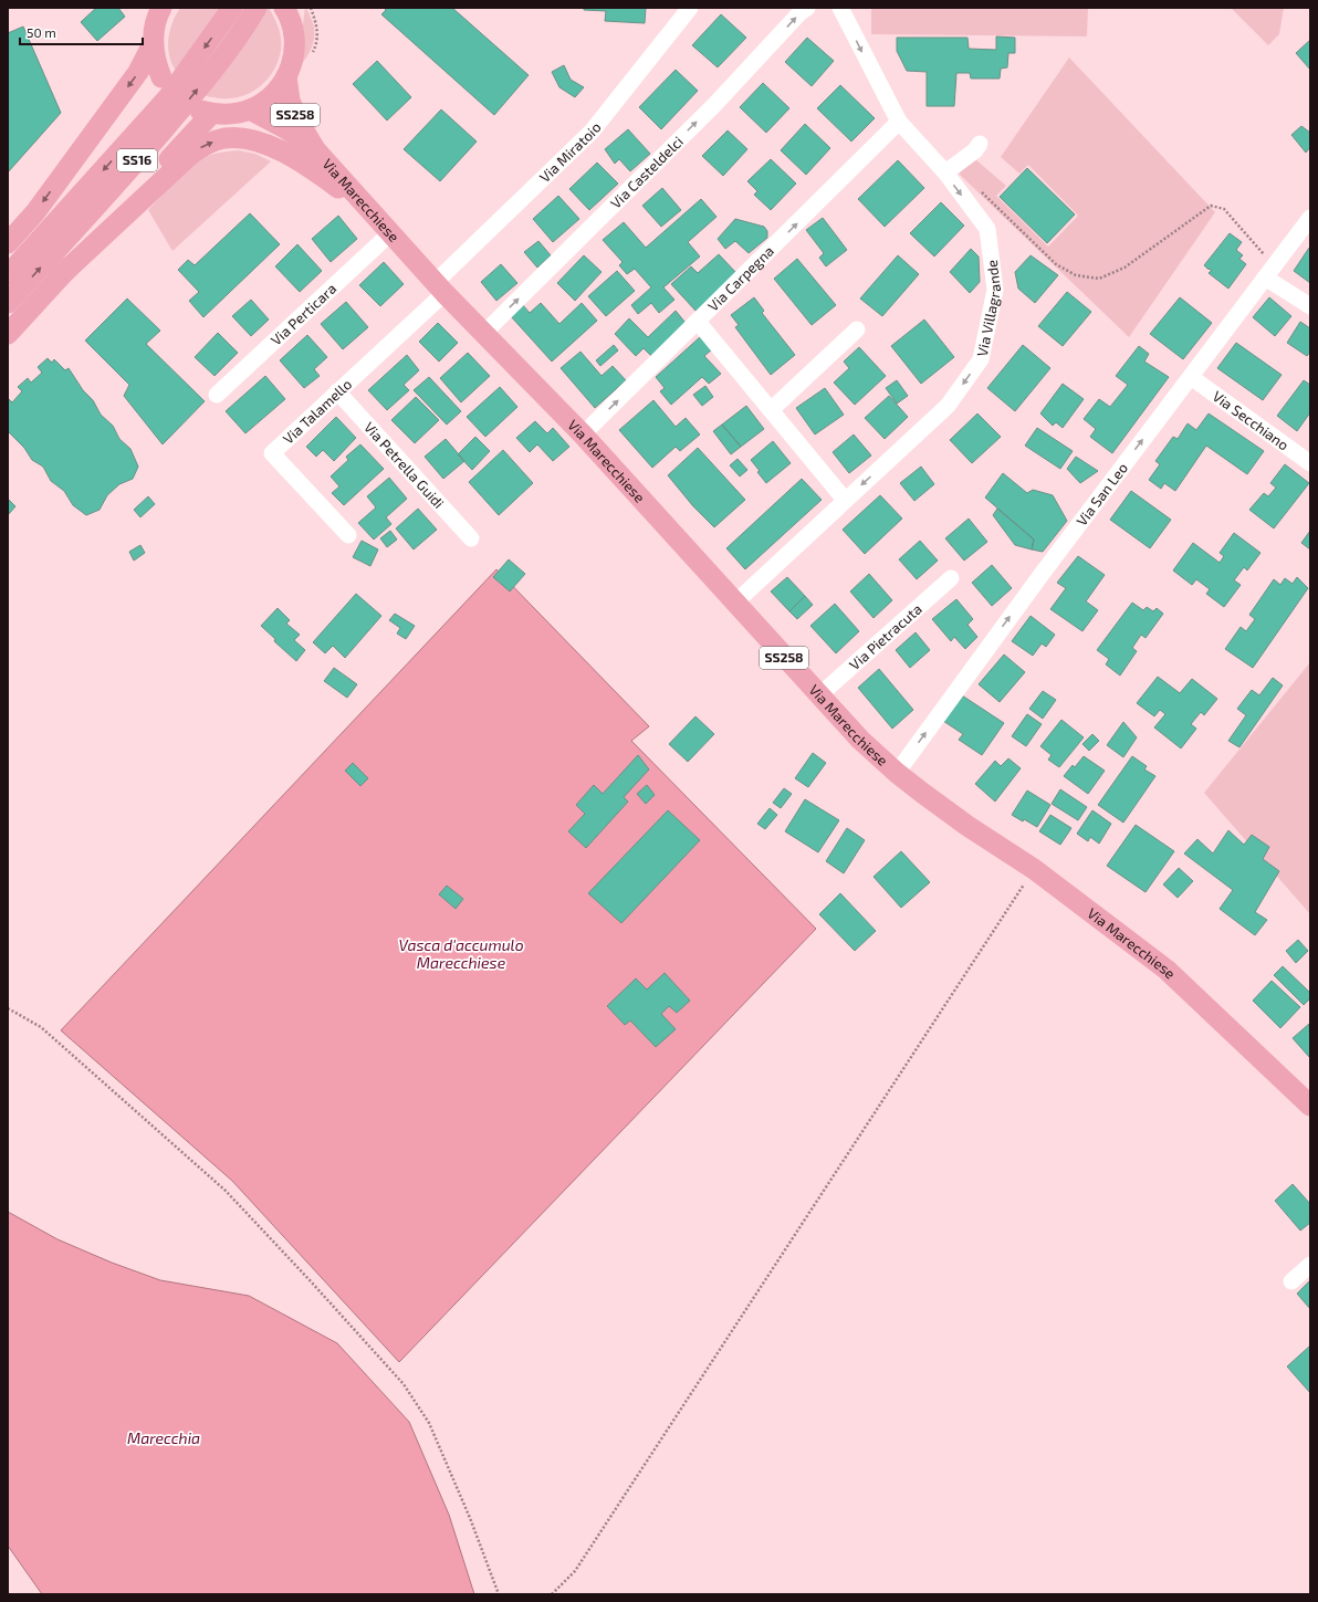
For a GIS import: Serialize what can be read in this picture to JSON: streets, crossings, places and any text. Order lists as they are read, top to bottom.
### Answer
{
  "streets": {
    "main road": ["SS258", "SS16", "Via Marecchiese"],
    "street": [
      "Via Miratoio",
      "Via Casteldelci",
      "Via Carpegna",
      "Via Villagrande",
      "Via Perticara",
      "Via Talamello",
      "Via Secchiano",
      "Via Petrella Guidi",
      "Via San Leo",
      "Via Pietracuta"
    ]
  },
  "crossings": [
    ["Via Miratoio", "Via Marecchiese"],
    ["Via Miratoio", "Via Talamello"],
    ["Via Casteldelci", "Via Marecchiese"],
    ["Via Marecchiese", "Via Carpegna"],
    ["Via Marecchiese", "Via Villagrande"],
    ["Via Marecchiese", "Via Perticara"],
    ["Via Marecchiese", "Via Talamello"],
    ["Via Marecchiese", "Via San Leo"],
    ["Via Marecchiese", "Via Pietracuta"],
    ["Via Carpegna", "Via Villagrande"],
    ["Via Talamello", "Via Petrella Guidi"],
    ["Via Secchiano", "Via San Leo"]
  ],
  "one_way": [
    "Via Casteldelci",
    "Via Carpegna",
    "Via Villagrande",
    "Via San Leo"
  ],
  "water": ["Vasca d'accumulo Marecchiese", "Marecchia"],
  "scale_bar": "50 m"
}
